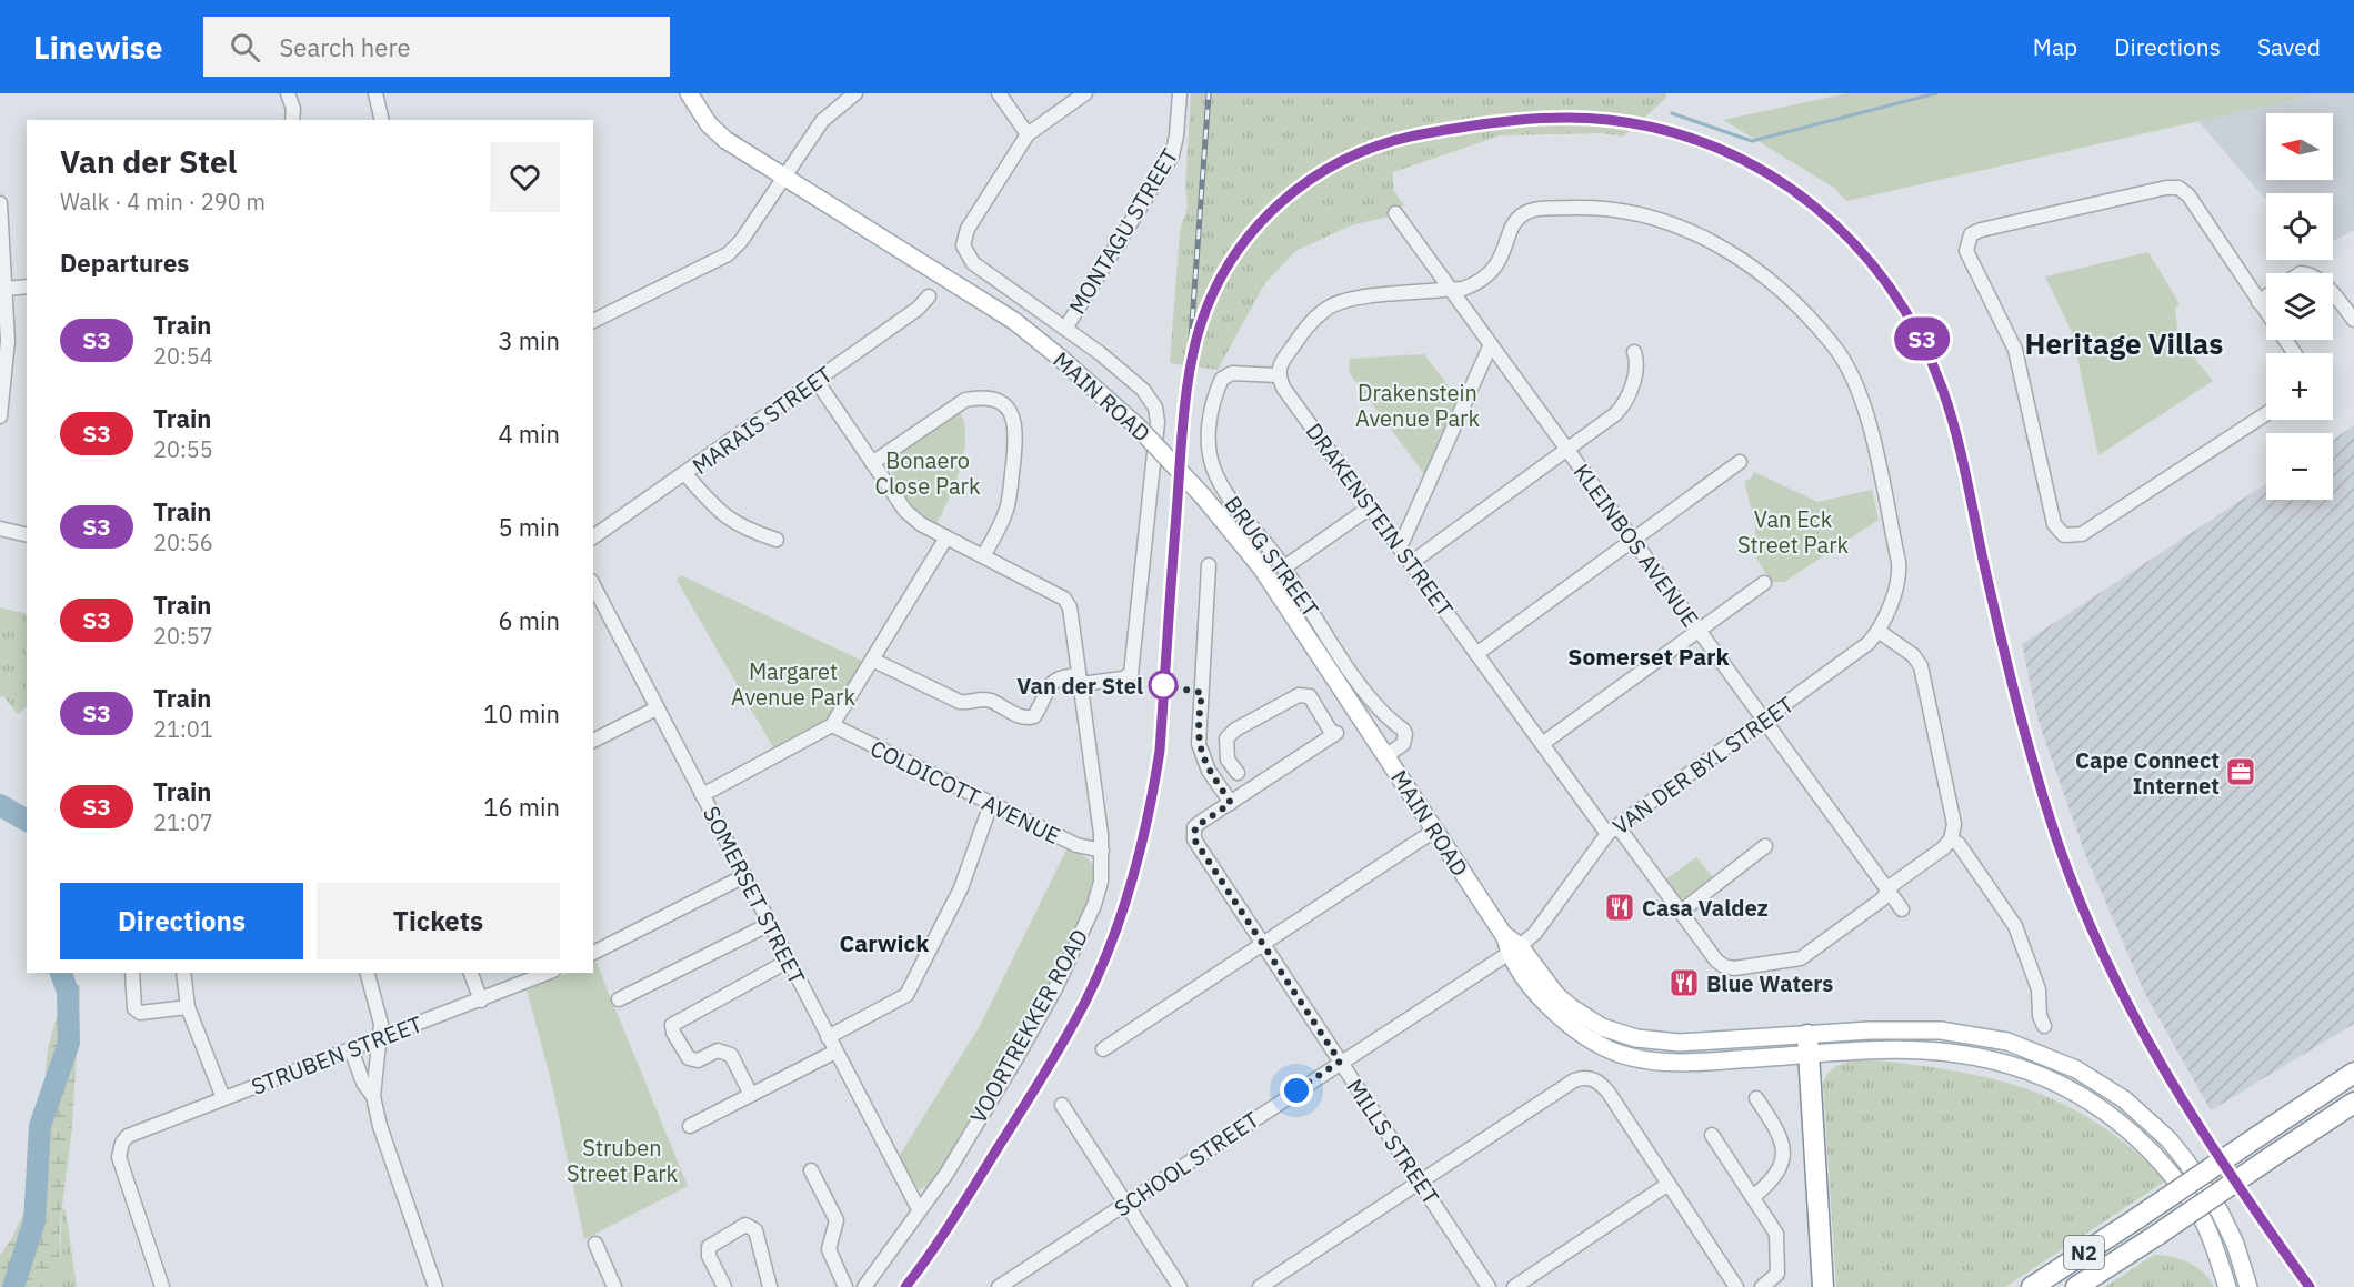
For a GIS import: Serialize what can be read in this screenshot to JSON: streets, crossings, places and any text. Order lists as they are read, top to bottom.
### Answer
{
  "streets": {
    "highway": ["N2"],
    "main road": ["MAIN ROAD"],
    "street": [
      "MONTAGU STREET",
      "MARAIS STREET",
      "DRAKENSTEIN STREET",
      "KLEINBOS AVENUE",
      "BRUG STREET",
      "VAN DER BYL STREET",
      "COLDICOTT AVENUE",
      "SOMERSET STREET",
      "VOORTREKKER ROAD",
      "STRUBEN STREET",
      "MILLS STREET",
      "SCHOOL STREET"
    ]
  },
  "crossings": [
    ["MAIN ROAD", "BRUG STREET"],
    ["MAIN ROAD", "VAN DER BYL STREET"],
    ["MAIN ROAD", "SCHOOL STREET"],
    ["MARAIS STREET", "VOORTREKKER ROAD"],
    ["DRAKENSTEIN STREET", "KLEINBOS AVENUE"],
    ["DRAKENSTEIN STREET", "BRUG STREET"],
    ["DRAKENSTEIN STREET", "VAN DER BYL STREET"],
    ["KLEINBOS AVENUE", "VAN DER BYL STREET"],
    ["VAN DER BYL STREET", "SCHOOL STREET"],
    ["COLDICOTT AVENUE", "VOORTREKKER ROAD"],
    ["SOMERSET STREET", "VOORTREKKER ROAD"],
    ["MILLS STREET", "SCHOOL STREET"]
  ],
  "districts": ["Heritage Villas", "Somerset Park", "Carwick"],
  "parks": [
    "Drakenstein Avenue Park",
    "Bonaero Close Park",
    "Van Eck Street Park",
    "Margaret Avenue Park",
    "Struben Street Park"
  ],
  "places": {
    "other": ["Van der Stel"],
    "office": ["Cape Connect Internet"],
    "restaurant": ["Casa Valdez", "Blue Waters"]
  },
  "north": "left",
  "page": {
    "header": "Linewise",
    "search": "Search here",
    "nav": ["Map", "Directions", "Saved"],
    "on_map": "S3",
    "map_buttons": ["+", "−"],
    "heading": [
      ["Van der Stel", "Walk · 4 min · 290 m"],
      "Departures"
    ],
    "list": [
      {
        "mark": "S3",
        "name": "Train",
        "note": "20:54",
        "value": "3 min"
      },
      {
        "mark": "S3",
        "name": "Train",
        "note": "20:55",
        "value": "4 min"
      },
      {
        "mark": "S3",
        "name": "Train",
        "note": "20:56",
        "value": "5 min"
      },
      {
        "mark": "S3",
        "name": "Train",
        "note": "20:57",
        "value": "6 min"
      },
      {
        "mark": "S3",
        "name": "Train",
        "note": "21:01",
        "value": "10 min"
      },
      {
        "mark": "S3",
        "name": "Train",
        "note": "21:07",
        "value": "16 min"
      }
    ],
    "buttons": ["Directions", "Tickets"]
  }
}
